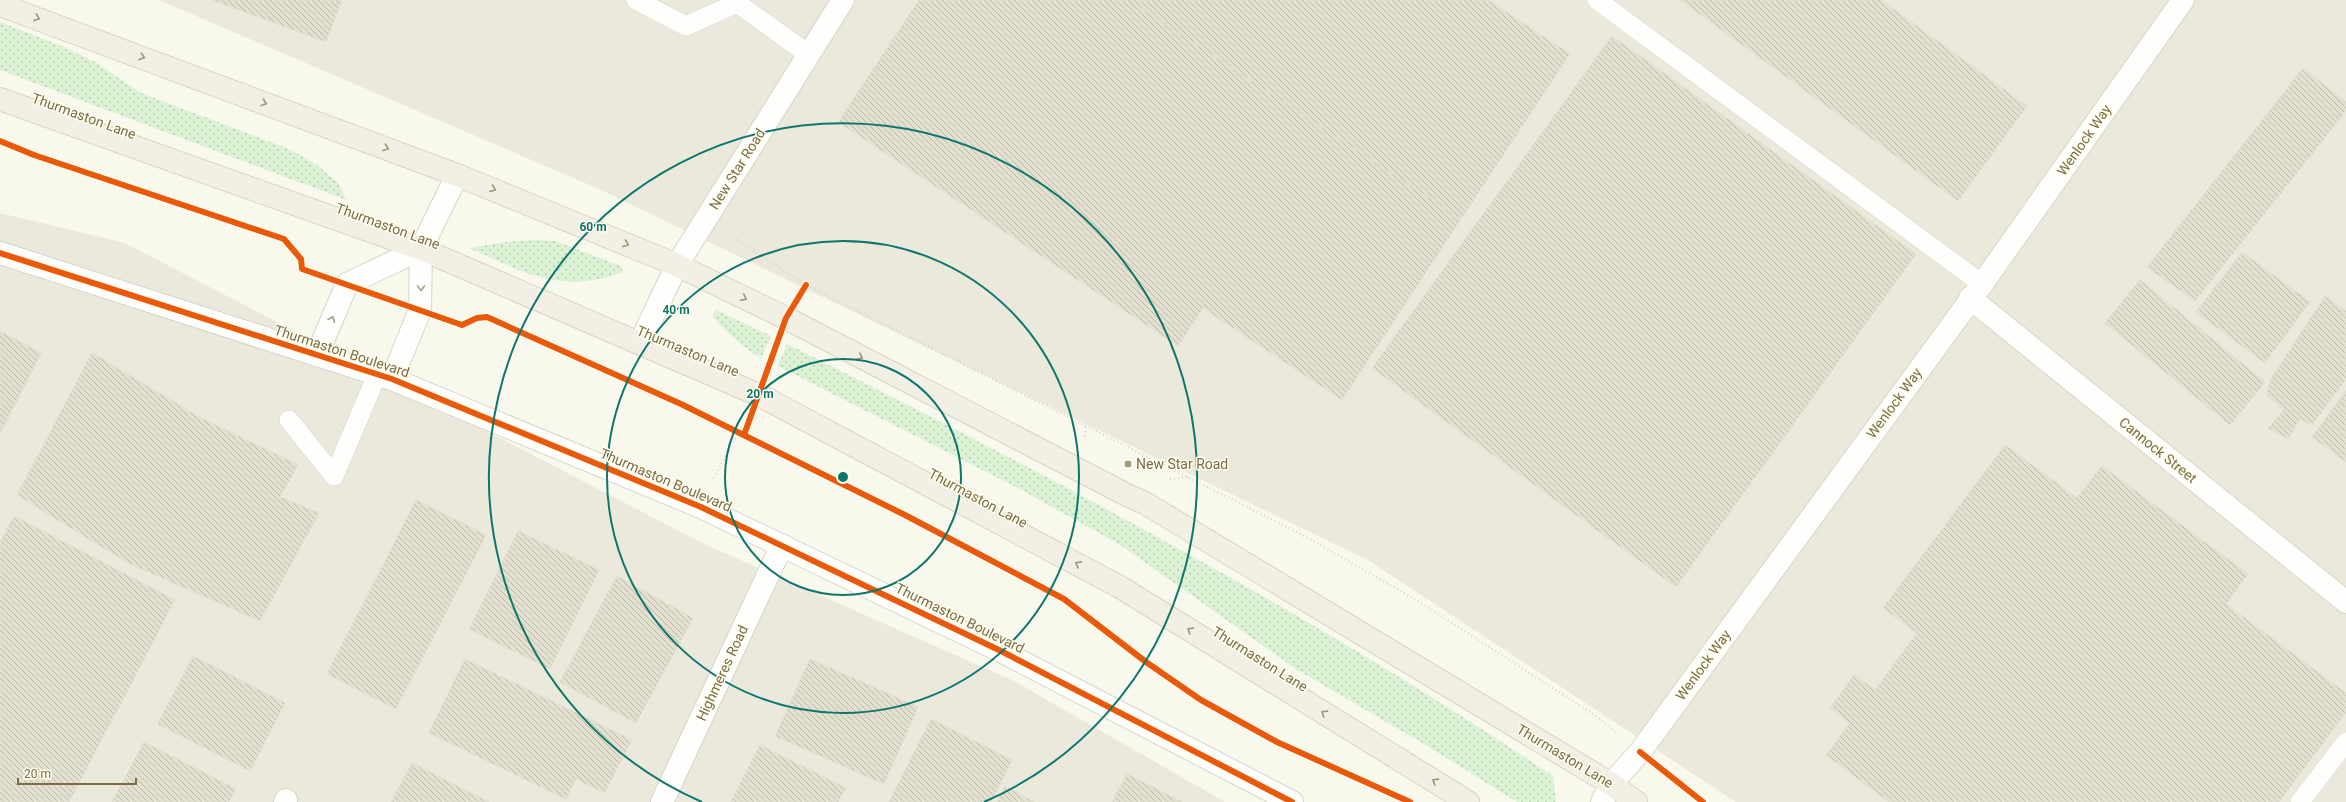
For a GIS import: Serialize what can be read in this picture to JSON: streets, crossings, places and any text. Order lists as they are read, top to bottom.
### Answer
{
  "streets": {
    "highway": ["Thurmaston Lane"],
    "street": [
      "Wenlock Way",
      "New Star Road",
      "Thurmaston Boulevard",
      "Cannock Street",
      "Highmeres Road"
    ]
  },
  "crossings": [
    ["Thurmaston Lane", "Wenlock Way"],
    ["Thurmaston Lane", "New Star Road"],
    ["Wenlock Way", "Cannock Street"],
    ["Thurmaston Boulevard", "Highmeres Road"]
  ],
  "places": {
    "transit": ["New Star Road"]
  },
  "scale_bar": "20 m",
  "rings": ["60 m", "40 m", "20 m"]
}
